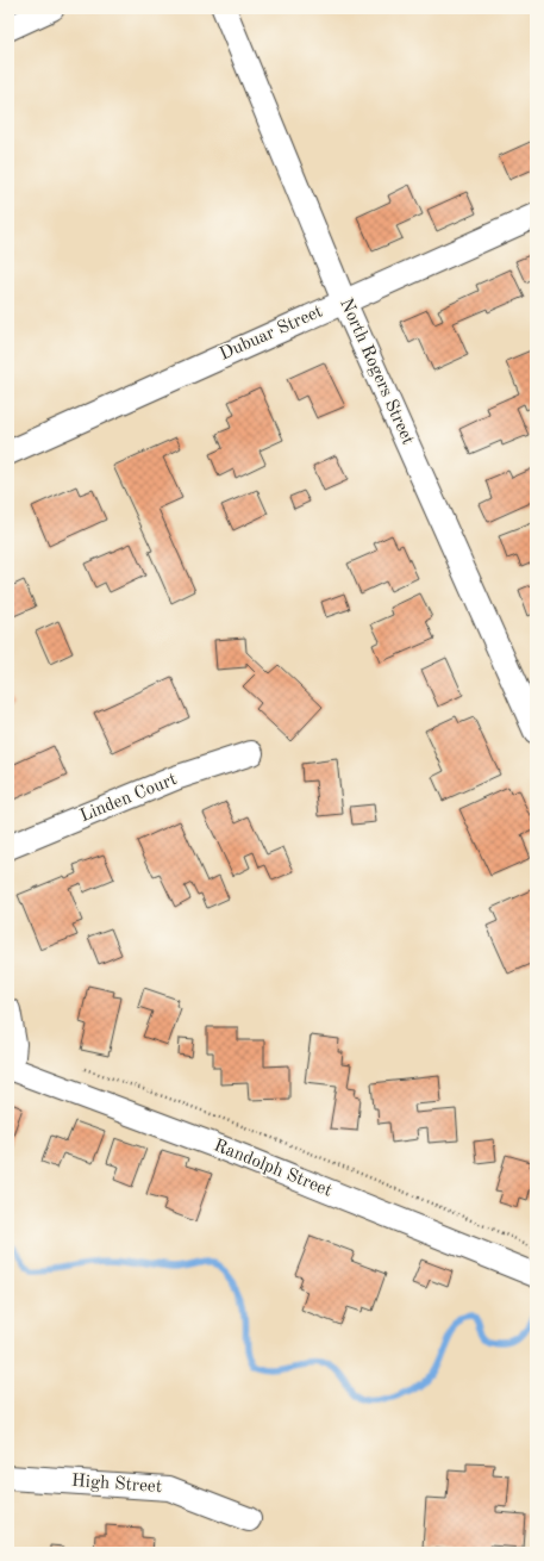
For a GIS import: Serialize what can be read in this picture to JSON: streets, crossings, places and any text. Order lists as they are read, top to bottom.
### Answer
{
  "streets": {
    "street": [
      "Dubuar Street",
      "North Rogers Street",
      "Linden Court",
      "Randolph Street",
      "High Street"
    ]
  },
  "crossings": [
    ["Dubuar Street", "North Rogers Street"]
  ]
}
